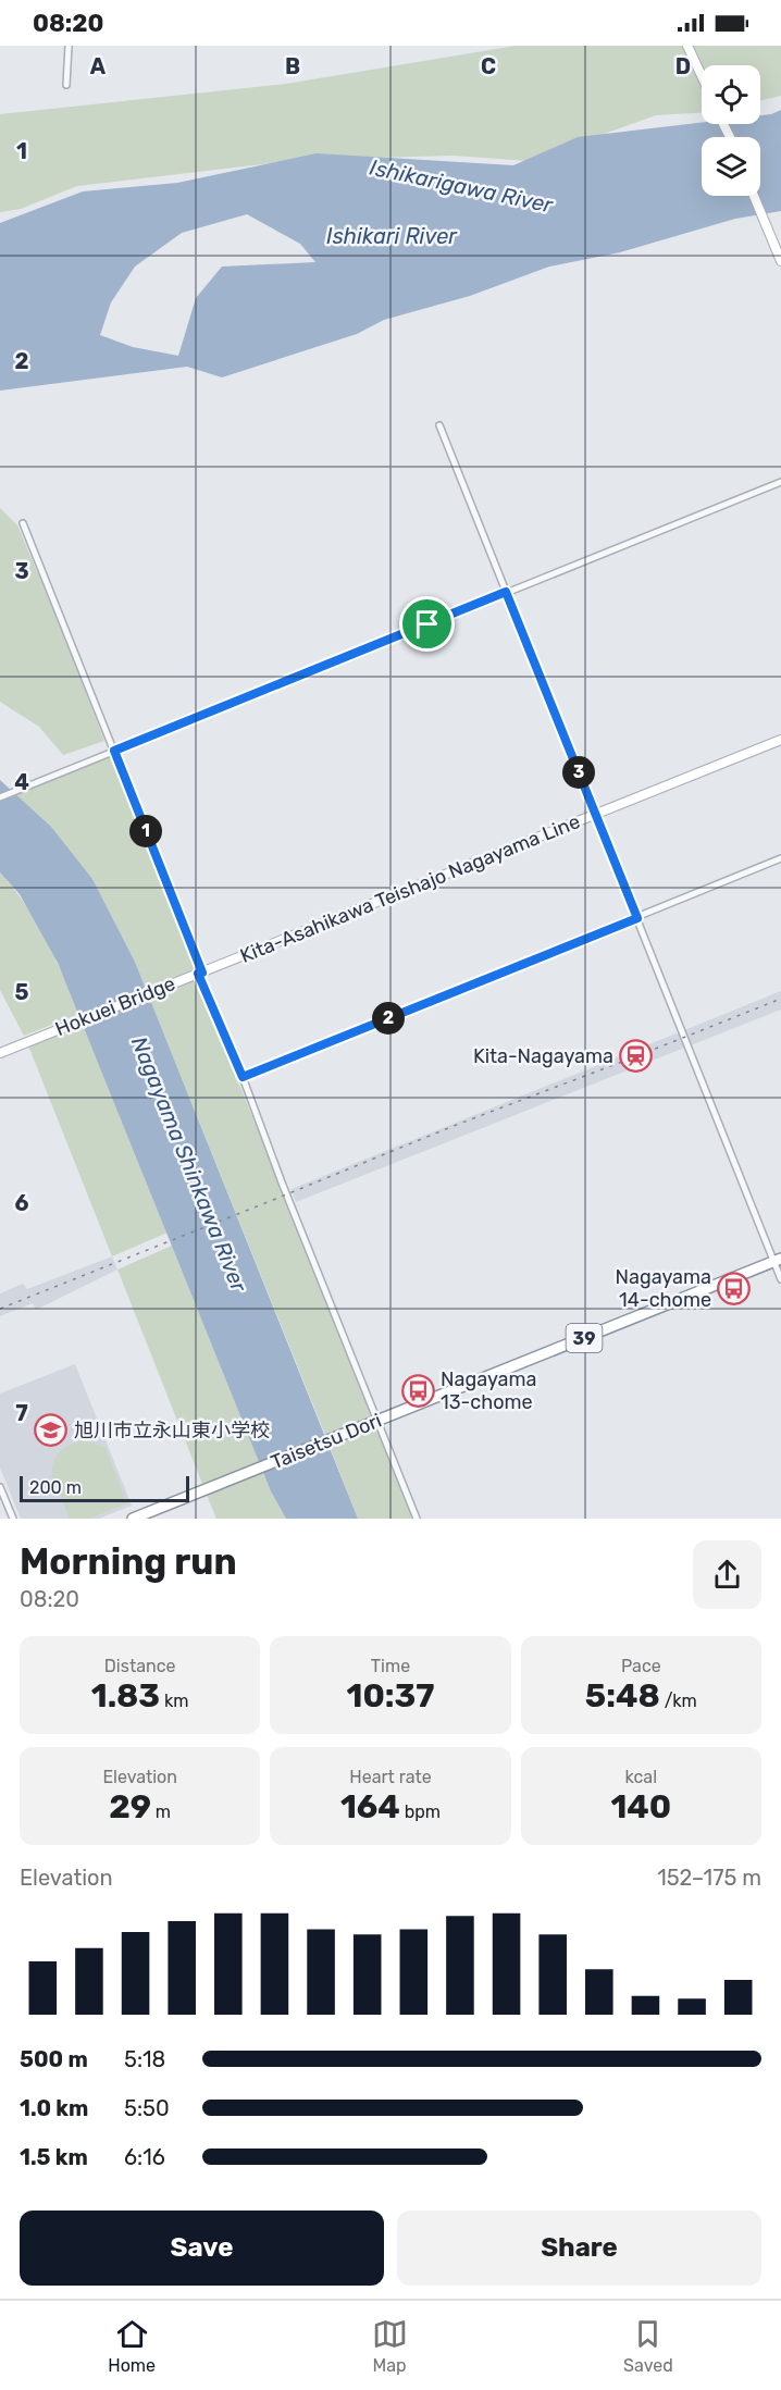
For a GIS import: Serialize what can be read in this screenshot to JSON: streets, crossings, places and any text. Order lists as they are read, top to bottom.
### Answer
{
  "streets": {
    "highway": ["39", "Taisetsu Dori"],
    "main road": ["Kita-Asahikawa Teishajo Nagayama Line", "Hokuei Bridge"]
  },
  "crossings": [
    ["Kita-Asahikawa Teishajo Nagayama Line", "Hokuei Bridge"]
  ],
  "water": ["Ishikarigawa River", "Ishikari River", "Nagayama Shinkawa River"],
  "places": {
    "station": ["Kita-Nagayama"],
    "bus stop": ["Nagayama 14-chome", "Nagayama 13-chome"],
    "school or university": ["旭川市立永山東小学校"]
  },
  "scale_bar": "200 m",
  "page": {
    "status": "08:20",
    "pins": ["3", "1", "2"],
    "scale": "200 m",
    "heading": ["Morning run", "08:20"],
    "stats": [
      ["Distance", "1.83 km"],
      ["Time", "10:37"],
      ["Pace", "5:48 /km"],
      ["Elevation", "29 m"],
      ["Heart rate", "164 bpm"],
      ["kcal", "140"]
    ],
    "chart": ["Elevation", "152–175 m"],
    "list": [
      {
        "name": "500 m",
        "note": "5:18"
      },
      {
        "name": "1.0 km",
        "note": "5:50"
      },
      {
        "name": "1.5 km",
        "note": "6:16"
      }
    ],
    "buttons": ["Save", "Share"],
    "tabs": ["Home", "Map", "Saved"]
  },
  "grid": {
    "columns": [
      "A",
      "B",
      "C",
      "D"
    ],
    "rows": [
      "1",
      "2",
      "3",
      "4",
      "5",
      "6",
      "7"
    ]
  }
}
